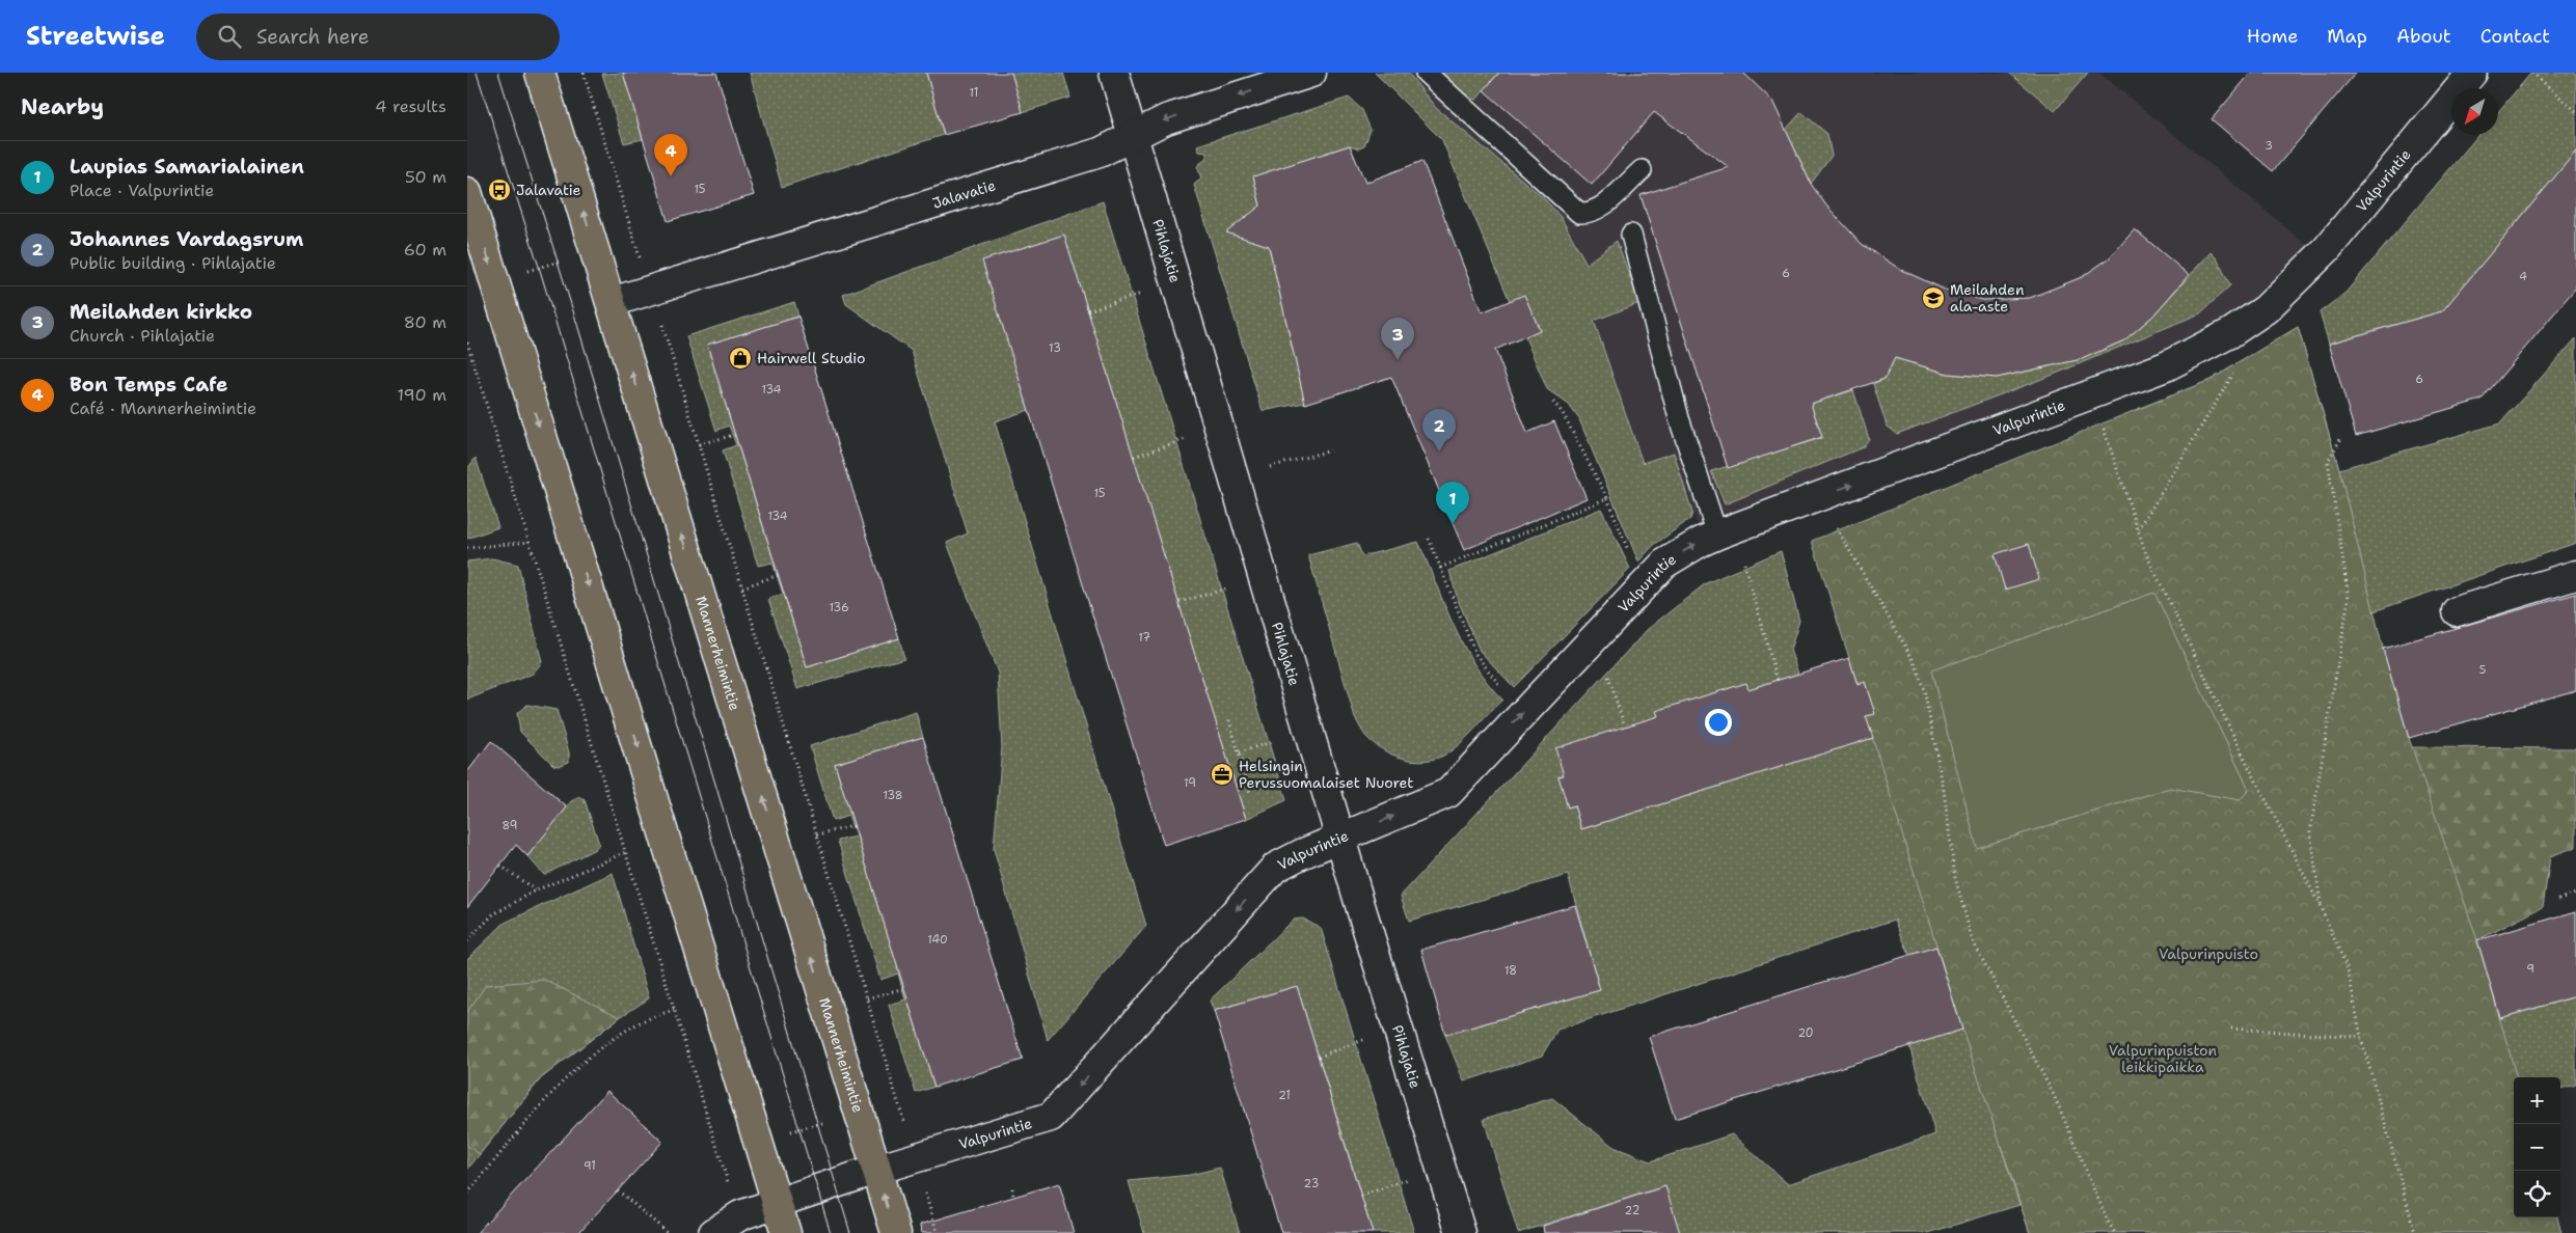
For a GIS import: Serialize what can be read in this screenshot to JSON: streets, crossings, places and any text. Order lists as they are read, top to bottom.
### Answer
{
  "streets": {
    "main road": ["Mannerheimintie"],
    "street": ["Valpurintie", "Jalavatie", "Pihlajatie"]
  },
  "crossings": [
    ["Valpurintie", "Pihlajatie"],
    ["Valpurintie", "Mannerheimintie"],
    ["Jalavatie", "Pihlajatie"],
    ["Jalavatie", "Mannerheimintie"]
  ],
  "parks": ["Valpurinpuisto", "Valpurinpuiston leikkipaikka"],
  "places": {
    "bus stop": ["Jalavatie"],
    "school or university": ["Meilahden ala-aste"],
    "shop": ["Hairwell Studio"],
    "office": ["Helsingin Perussuomalaiset Nuoret"]
  },
  "house_numbers": [
    "11",
    "3",
    "15",
    "6",
    "4",
    "13",
    "6",
    "134",
    "15",
    "134",
    "136",
    "17",
    "5",
    "19",
    "138",
    "89",
    "140",
    "9",
    "18",
    "20",
    "21",
    "91",
    "23",
    "22"
  ],
  "north": "bottom left",
  "page": {
    "header": "Streetwise",
    "search": "Search here",
    "nav": [
      "Home",
      "Map",
      "About",
      "Contact"
    ],
    "heading": ["Nearby", "4 results"],
    "pins": [
      "4",
      "3",
      "2",
      "1"
    ],
    "list": [
      {
        "mark": "1",
        "name": "Laupias Samarialainen",
        "note": "Place · Valpurintie",
        "value": "50 m"
      },
      {
        "mark": "2",
        "name": "Johannes Vardagsrum",
        "note": "Public building · Pihlajatie",
        "value": "60 m"
      },
      {
        "mark": "3",
        "name": "Meilahden kirkko",
        "note": "Church · Pihlajatie",
        "value": "80 m"
      },
      {
        "mark": "4",
        "name": "Bon Temps Cafe",
        "note": "Café · Mannerheimintie",
        "value": "190 m"
      }
    ],
    "map_buttons": ["+", "−"]
  }
}
